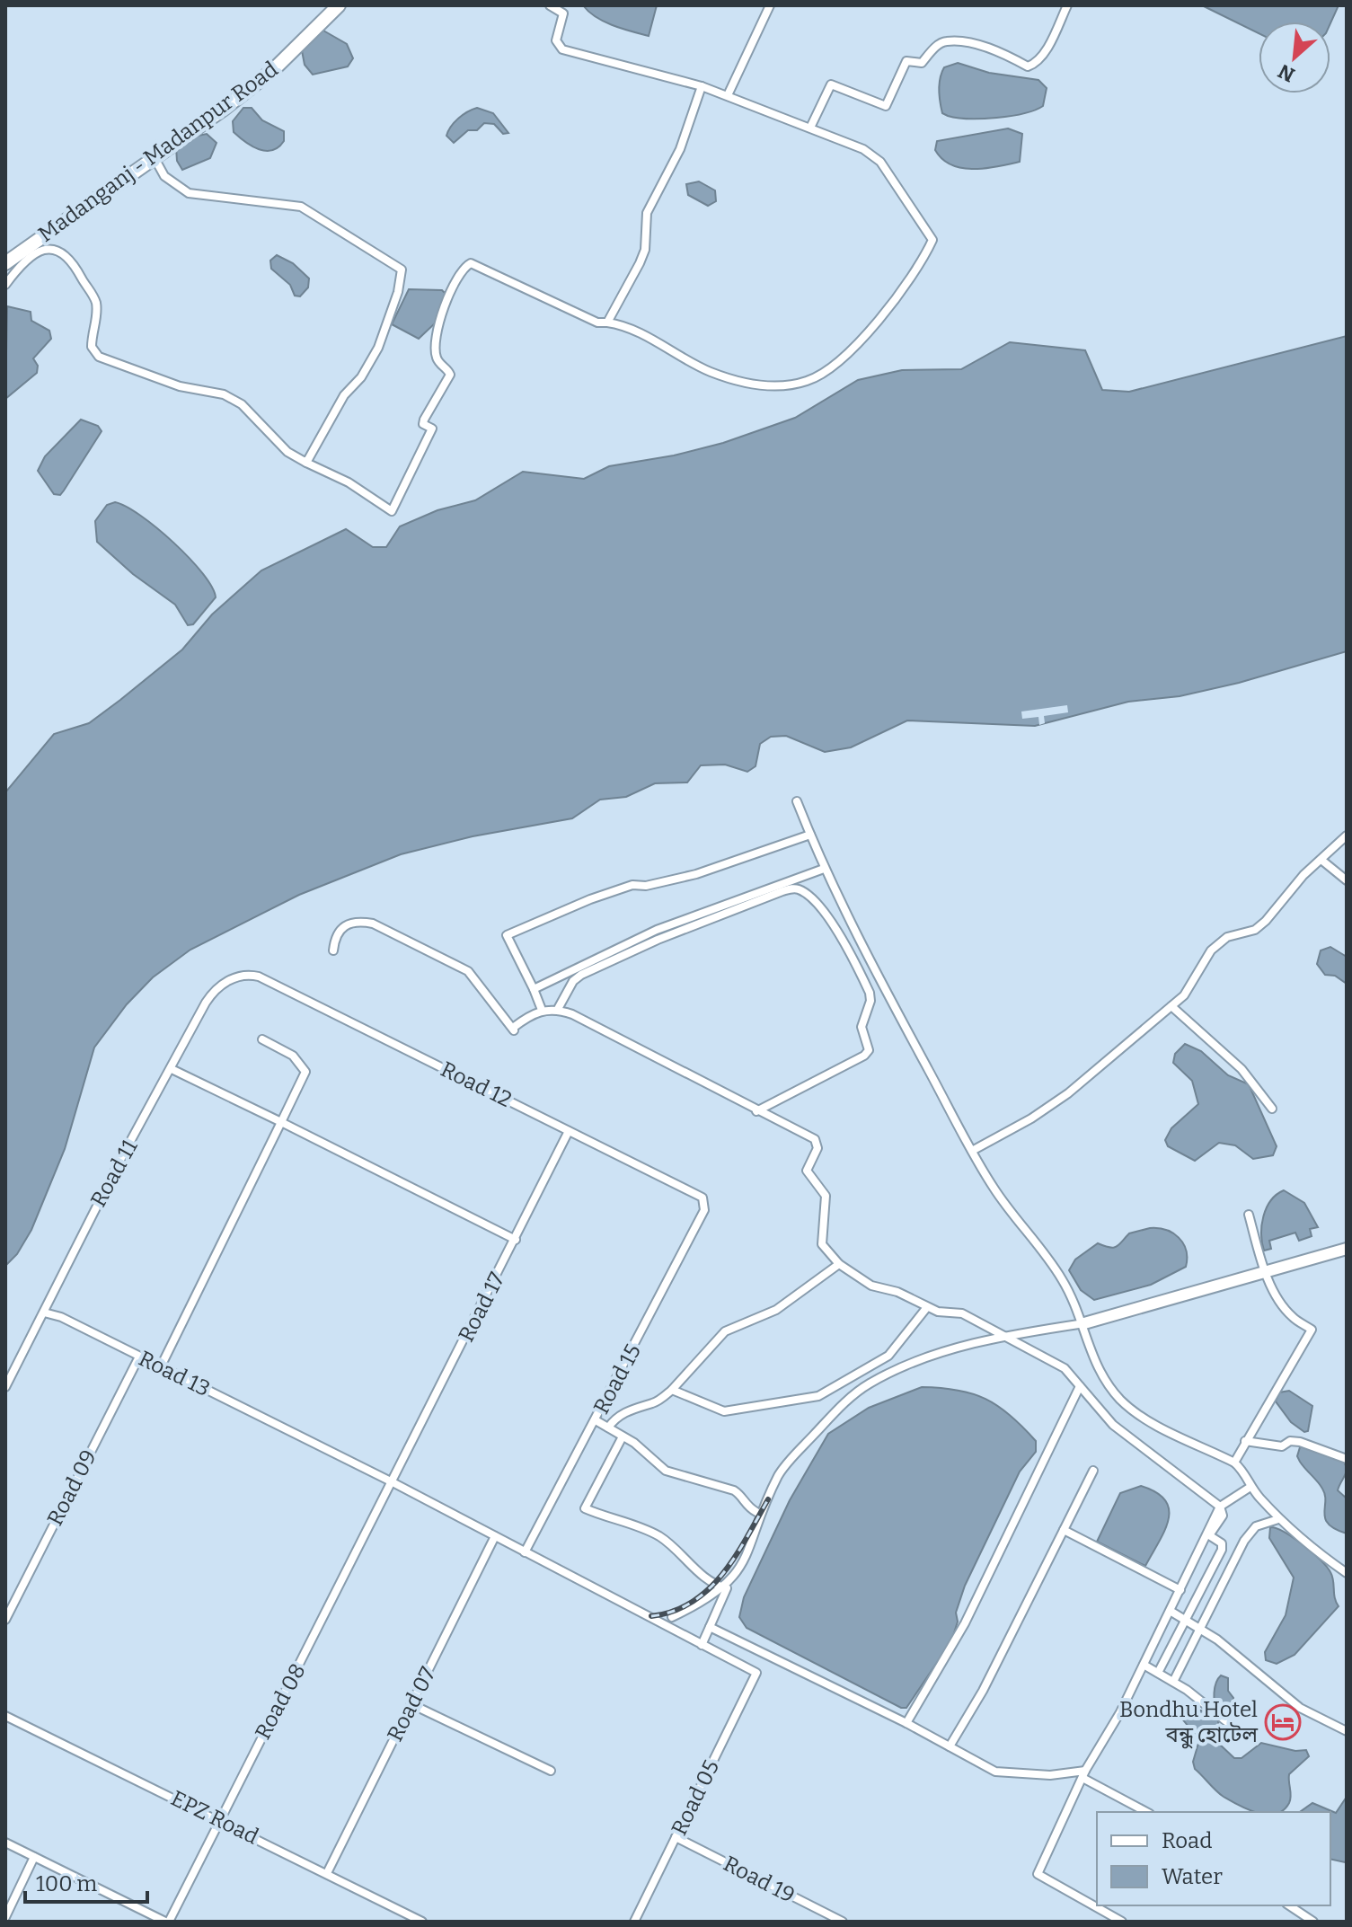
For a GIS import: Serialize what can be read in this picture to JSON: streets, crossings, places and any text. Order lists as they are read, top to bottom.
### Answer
{
  "streets": {
    "main road": ["Madanganj - Madanpur Road"],
    "street": [
      "Road 12",
      "Road 11",
      "Road 17",
      "Road 13",
      "Road 15",
      "Road 09",
      "Road 08",
      "Road 07",
      "Road 05",
      "EPZ Road",
      "Road 19"
    ]
  },
  "crossings": [
    ["Road 12", "Road 11"],
    ["Road 12", "Road 17"],
    ["Road 12", "Road 15"],
    ["Road 11", "Road 13"],
    ["Road 17", "Road 13"],
    ["Road 17", "Road 08"],
    ["Road 13", "Road 15"],
    ["Road 13", "Road 09"],
    ["Road 13", "Road 08"],
    ["Road 13", "Road 07"],
    ["Road 13", "Road 05"],
    ["Road 08", "EPZ Road"],
    ["Road 07", "EPZ Road"],
    ["Road 05", "Road 19"]
  ],
  "places": {
    "hotel": ["Bondhu Hotel বন্ধু হোটেল"]
  },
  "legend": ["Road", "Water"],
  "scale_bar": "100 m",
  "north": "bottom left"
}
